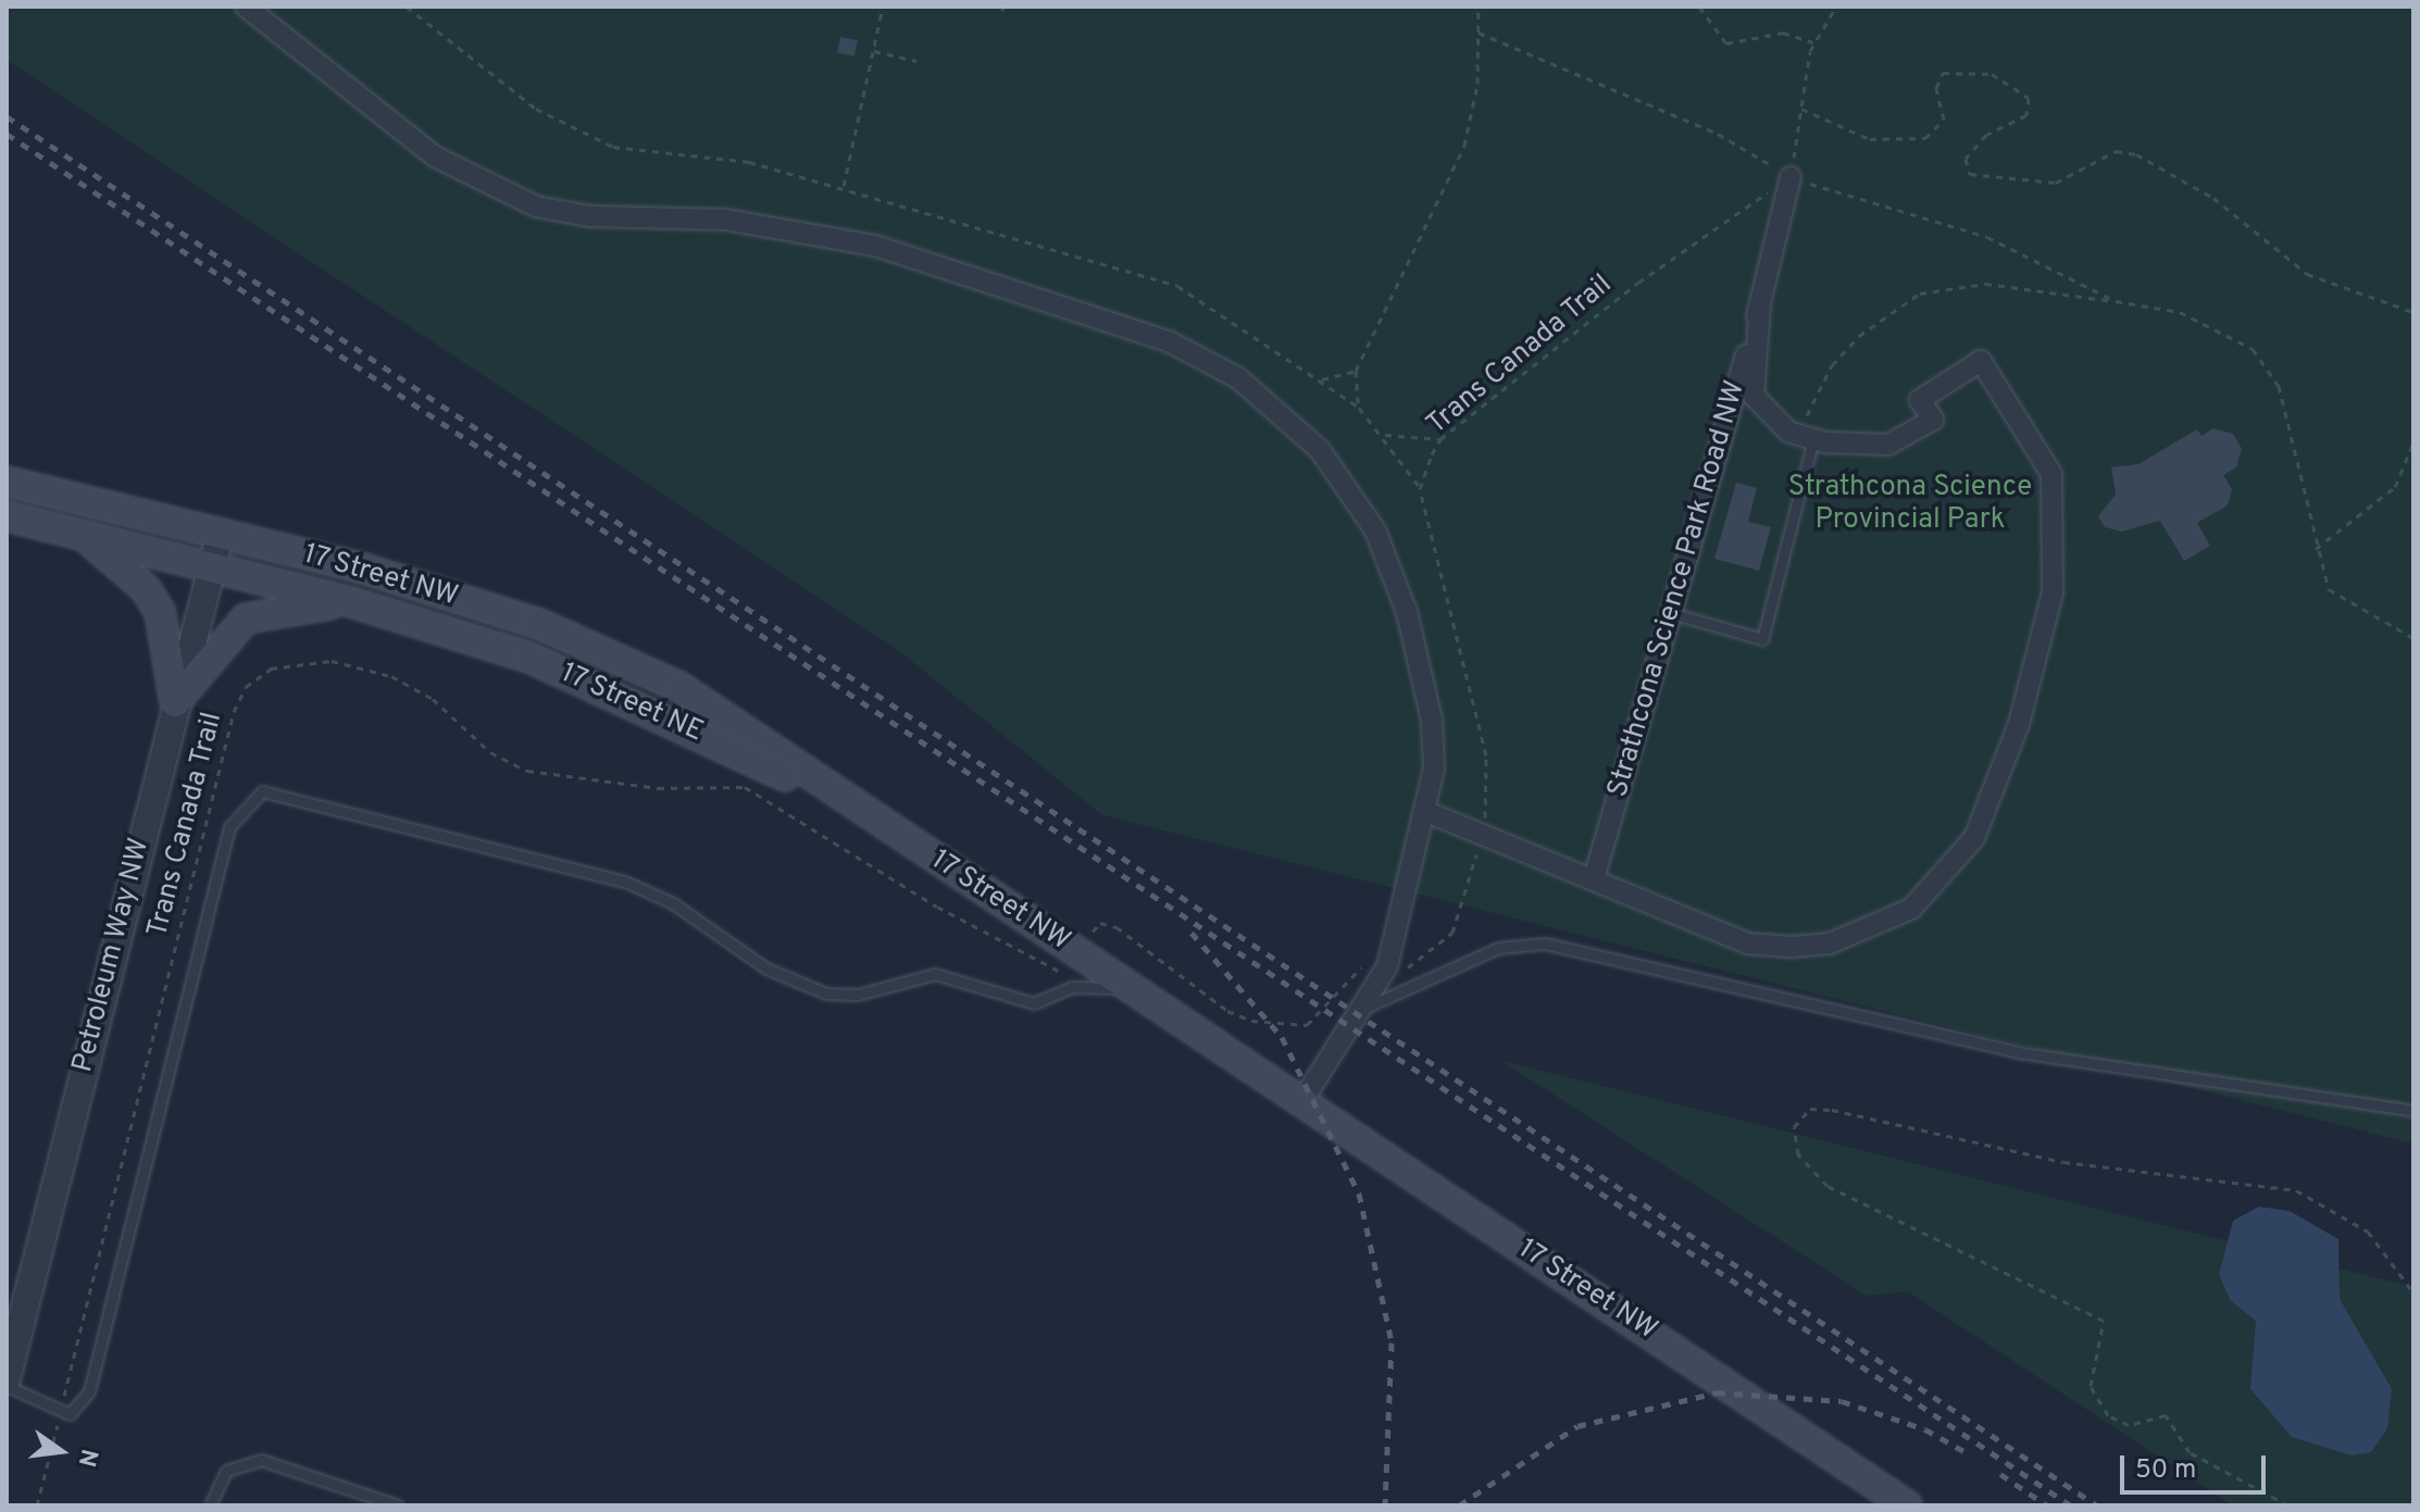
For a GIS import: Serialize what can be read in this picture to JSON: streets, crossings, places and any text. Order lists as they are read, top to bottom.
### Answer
{
  "streets": {
    "main road": ["17 Street NW", "17 Street NE"],
    "street": ["Strathcona Science Park Road NW", "Petroleum Way NW"],
    "path": ["Trans Canada Trail"]
  },
  "crossings": [
    ["Trans Canada Trail", "Strathcona Science Park Road NW"],
    ["17 Street NW", "17 Street NE"],
    ["17 Street NW", "Petroleum Way NW"]
  ],
  "parks": ["Strathcona Science Provincial Park"],
  "scale_bar": "50 m",
  "north": "right"
}
